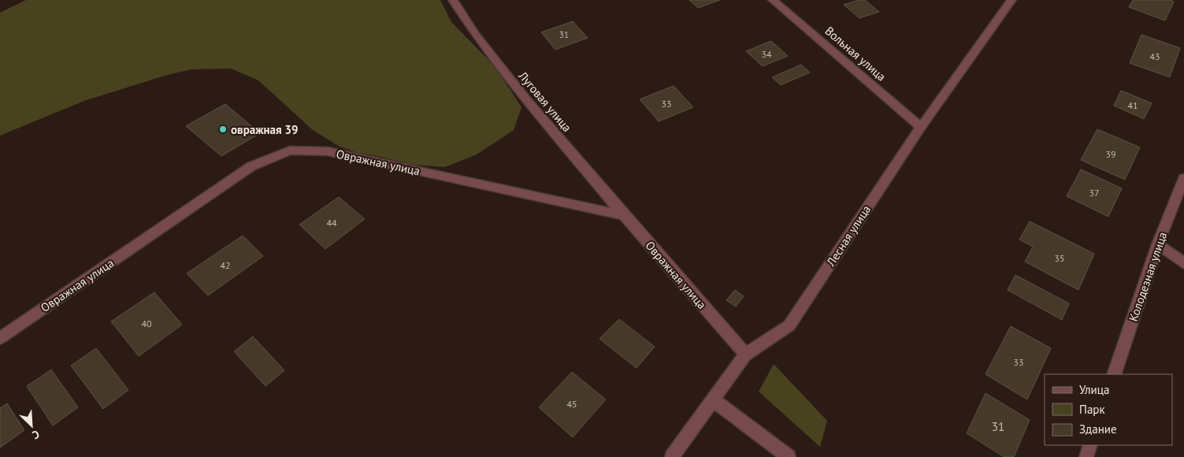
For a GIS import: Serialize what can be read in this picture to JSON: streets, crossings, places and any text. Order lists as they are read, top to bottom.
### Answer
{
  "streets": {
    "street": [
      "Вольная улица",
      "Луговая улица",
      "Овражная улица",
      "Лесная улица",
      "Колодезная улица"
    ]
  },
  "crossings": [
    ["Вольная улица", "Лесная улица"],
    ["Луговая улица", "Овражная улица"],
    ["Овражная улица", "Лесная улица"]
  ],
  "places": ["овражная 39"],
  "house_numbers": [
    "31",
    "34",
    "43",
    "33",
    "41",
    "39",
    "37",
    "44",
    "35",
    "42",
    "40",
    "33",
    "45",
    "31"
  ],
  "legend": ["Улица", "Парк", "Здание"],
  "north": "bottom right"
}
